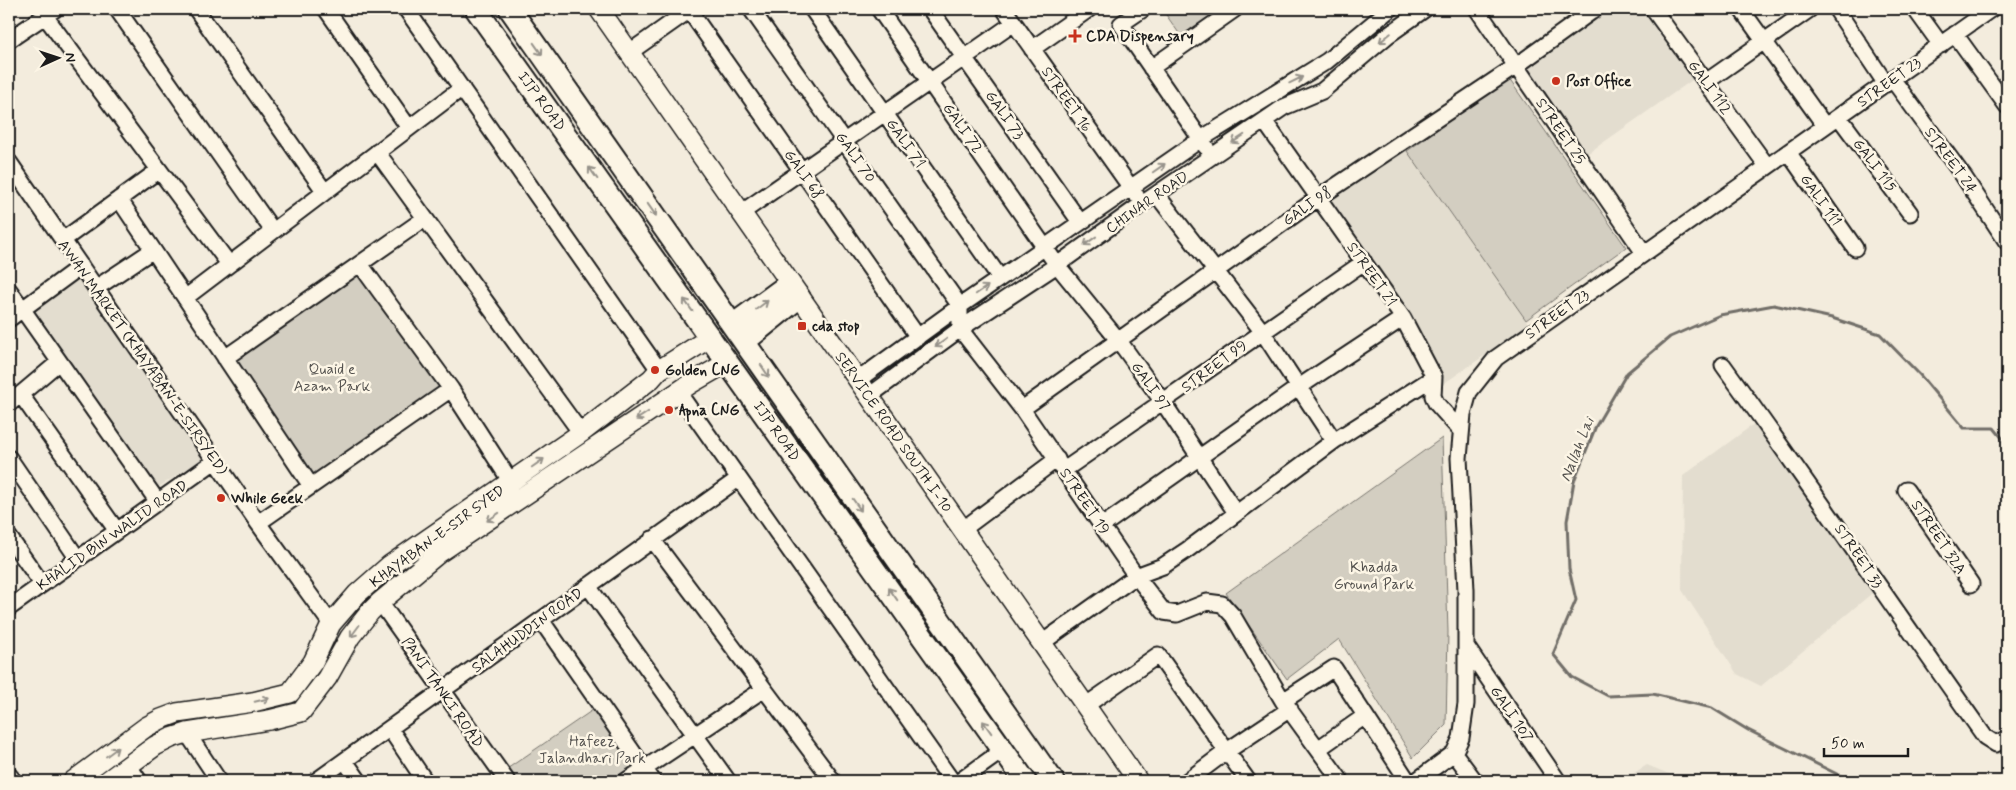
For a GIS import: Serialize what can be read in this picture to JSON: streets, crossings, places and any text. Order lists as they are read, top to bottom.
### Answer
{
  "streets": {
    "highway": ["IJP ROAD"],
    "main road": ["SERVICE ROAD SOUTH I-10", "KHAYABAN-E-SIR SYED"],
    "street": [
      "STREET 23",
      "GALI 112",
      "STREET 16",
      "GALI 73",
      "GALI 72",
      "STREET 25",
      "GALI 71",
      "GALI 70",
      "STREET 24",
      "GALI 115",
      "GALI 68",
      "GALI 111",
      "CHINAR ROAD",
      "GALI 98",
      "STREET 21",
      "AWAN MARKET (KHAYABAN-E-SIRSYED)",
      "STREET 99",
      "GALI 97",
      "STREET 19",
      "KHALID BIN WALID ROAD",
      "STREET 32A",
      "STREET 33",
      "SALAHUDDIN ROAD",
      "PANI TANKI ROAD",
      "GALI 107"
    ]
  },
  "crossings": [
    ["STREET 23", "GALI 112"],
    ["STREET 23", "STREET 25"],
    ["STREET 23", "STREET 24"],
    ["STREET 23", "GALI 115"],
    ["STREET 23", "GALI 111"],
    ["STREET 23", "STREET 21"],
    ["STREET 23", "GALI 107"],
    ["STREET 16", "CHINAR ROAD"],
    ["IJP ROAD", "KHAYABAN-E-SIR SYED"],
    ["GALI 73", "CHINAR ROAD"],
    ["GALI 72", "CHINAR ROAD"],
    ["GALI 72", "GALI 97"],
    ["STREET 25", "GALI 98"],
    ["GALI 71", "CHINAR ROAD"],
    ["GALI 70", "CHINAR ROAD"],
    ["GALI 68", "CHINAR ROAD"],
    ["CHINAR ROAD", "STREET 21"],
    ["CHINAR ROAD", "GALI 97"],
    ["CHINAR ROAD", "SERVICE ROAD SOUTH I-10"],
    ["CHINAR ROAD", "STREET 19"],
    ["GALI 98", "STREET 21"],
    ["GALI 98", "GALI 97"],
    ["GALI 98", "STREET 19"],
    ["STREET 21", "STREET 99"],
    ["AWAN MARKET (KHAYABAN-E-SIRSYED)", "KHALID BIN WALID ROAD"],
    ["AWAN MARKET (KHAYABAN-E-SIRSYED)", "KHAYABAN-E-SIR SYED"],
    ["STREET 99", "GALI 97"],
    ["STREET 99", "SERVICE ROAD SOUTH I-10"],
    ["STREET 99", "STREET 19"],
    ["KHAYABAN-E-SIR SYED", "PANI TANKI ROAD"],
    ["SALAHUDDIN ROAD", "PANI TANKI ROAD"]
  ],
  "water": ["Nallah Lai"],
  "parks": ["Quaid e Azam Park", "Khadda Ground Park", "Hafeez Jalandhari Park"],
  "places": {
    "health": ["CDA Dispensary"],
    "other": [
      "Post Office",
      "Golden CNG",
      "Apna CNG",
      "While Geek"
    ],
    "transit": ["cda stop"]
  },
  "scale_bar": "50 m",
  "north": "right"
}
